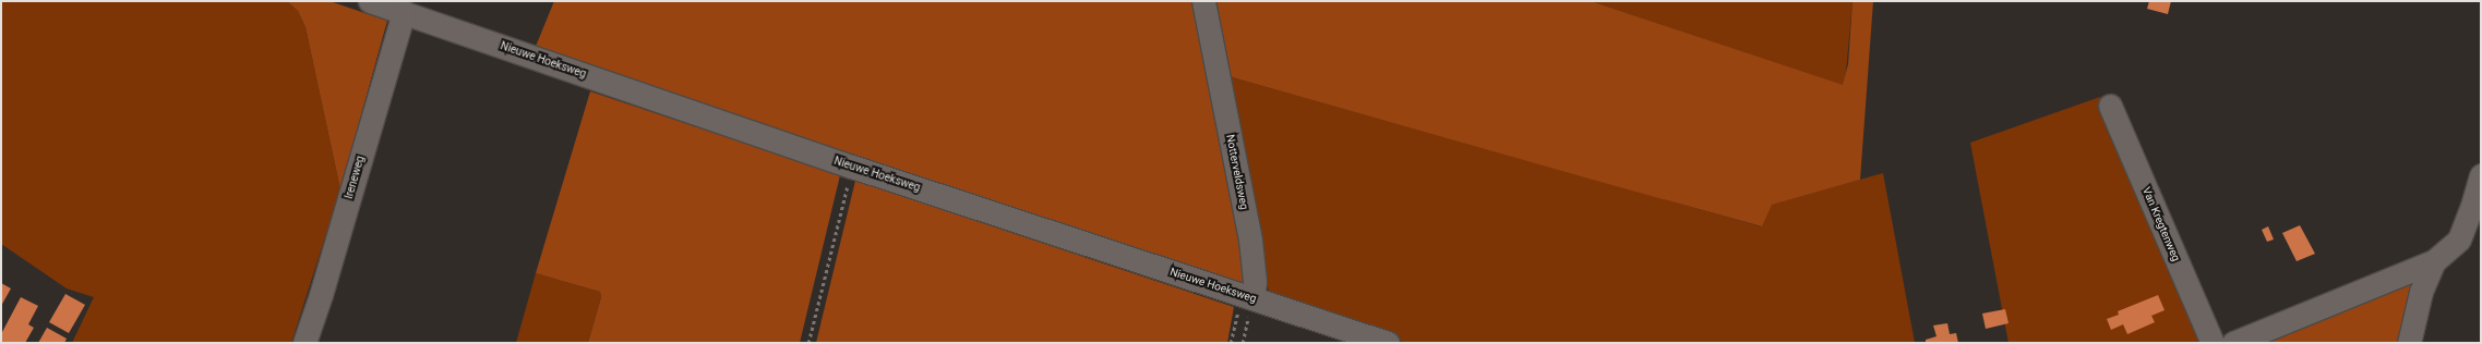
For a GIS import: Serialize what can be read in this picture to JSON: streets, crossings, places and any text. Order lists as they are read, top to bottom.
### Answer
{
  "streets": {
    "street": [
      "Nieuwe Hoeksweg",
      "Notterveldsweg",
      "Ireneweg",
      "Van Kregtenweg"
    ]
  },
  "crossings": [
    ["Nieuwe Hoeksweg", "Notterveldsweg"],
    ["Nieuwe Hoeksweg", "Ireneweg"]
  ]
}
